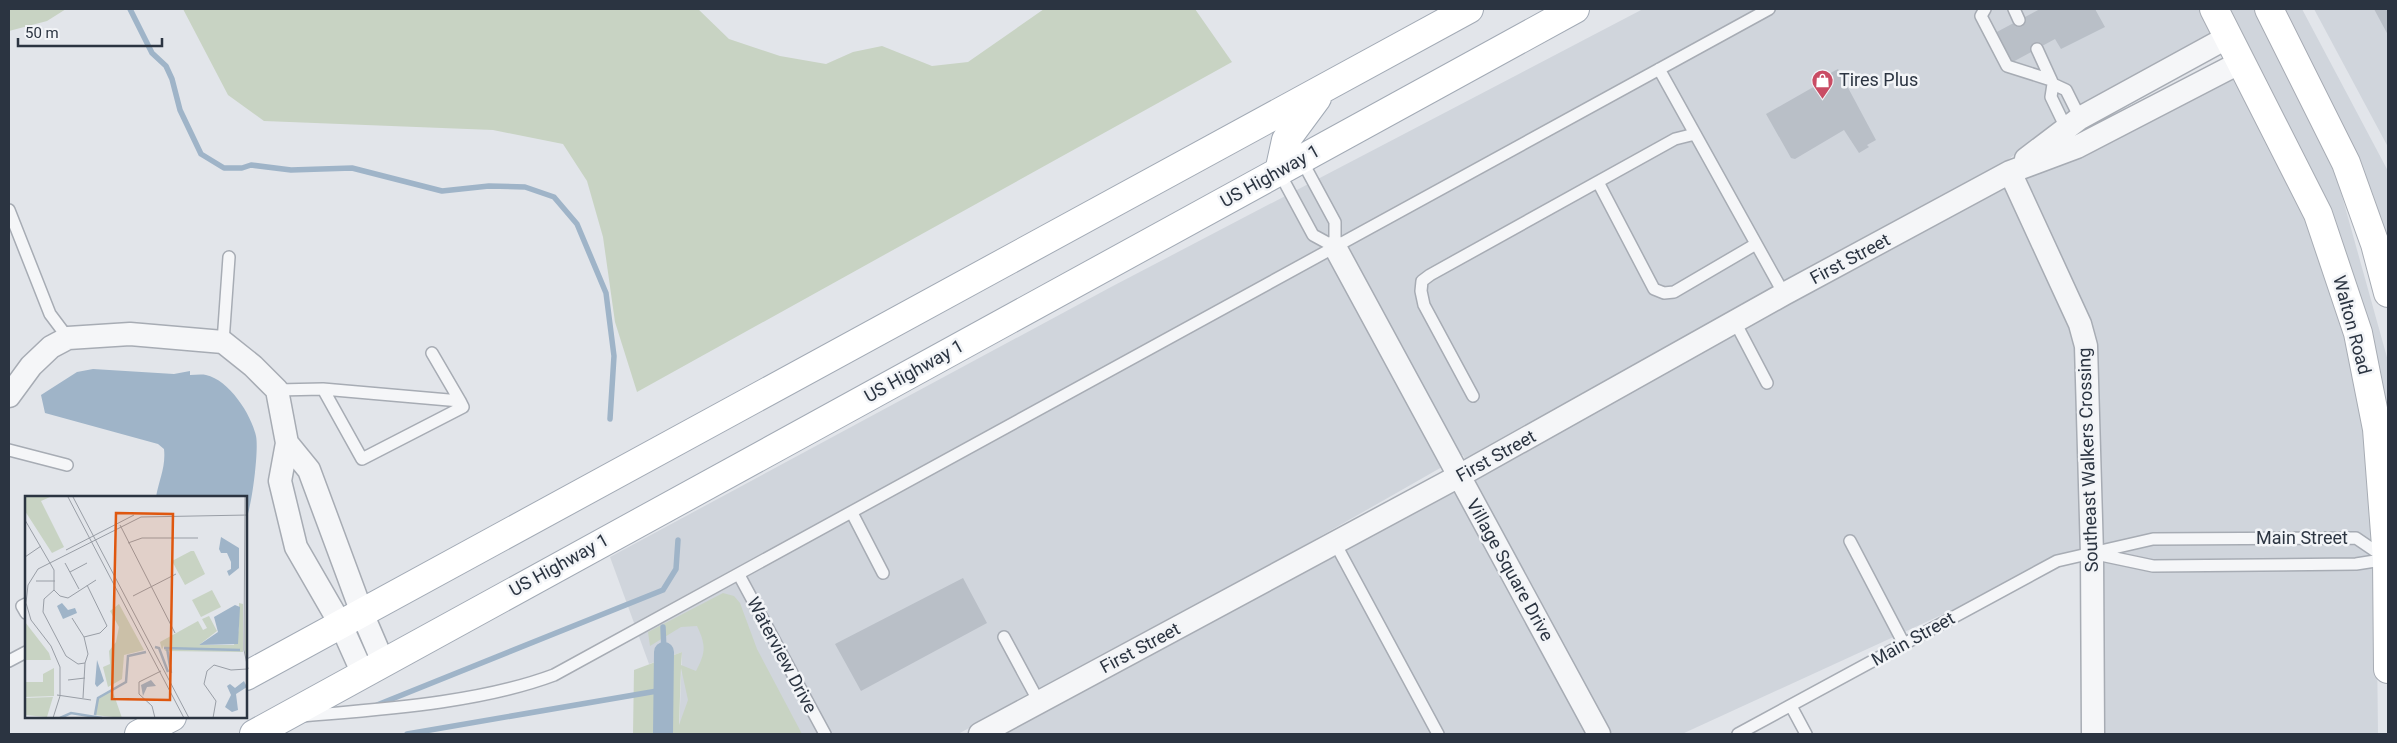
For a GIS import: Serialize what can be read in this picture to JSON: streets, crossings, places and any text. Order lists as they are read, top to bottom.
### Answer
{
  "streets": {
    "main road": ["US Highway 1", "Walton Road"],
    "street": ["First Street", "Southeast Walkers Crossing", "Village Square Drive"],
    "lane": ["Main Street", "Waterview Drive"]
  },
  "crossings": [
    ["US Highway 1", "Village Square Drive"],
    ["First Street", "Walton Road"],
    ["First Street", "Southeast Walkers Crossing"],
    ["First Street", "Village Square Drive"],
    ["Walton Road", "Main Street"],
    ["Southeast Walkers Crossing", "Main Street"]
  ],
  "places": {
    "shop": ["Tires Plus"]
  },
  "scale_bar": "50 m"
}
